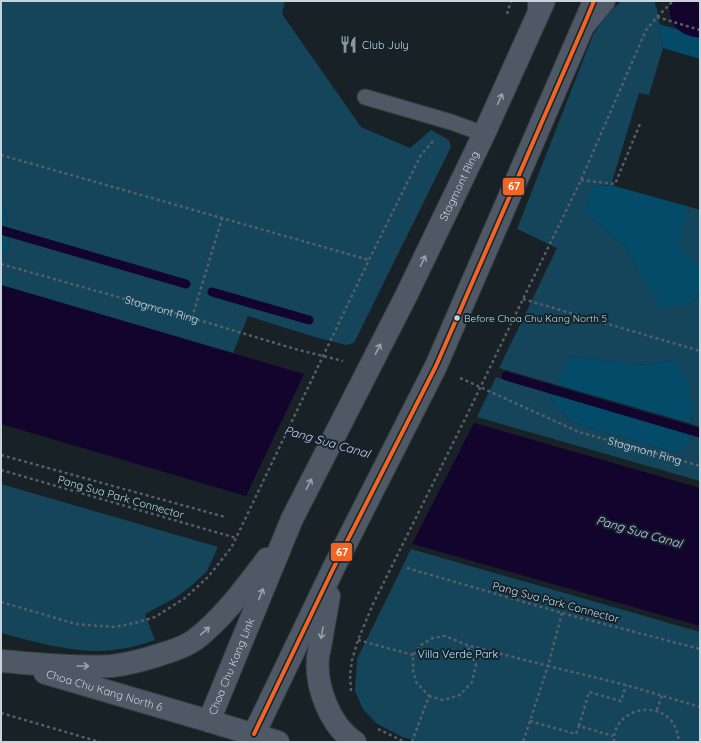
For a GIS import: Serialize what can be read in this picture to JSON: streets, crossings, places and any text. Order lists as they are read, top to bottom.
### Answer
{
  "streets": {
    "street": ["Stagmont Ring", "Choa Chu Kang Link", "Choa Chu Kang North 6"],
    "path": ["Pang Sua Park Connector"]
  },
  "crossings": [
    ["Stagmont Ring", "Choa Chu Kang Link"],
    ["Choa Chu Kang Link", "Choa Chu Kang North 6"]
  ],
  "water": ["Pang Sua Canal"],
  "parks": ["Villa Verde Park"],
  "places": {
    "restaurant": ["Club July"],
    "other": ["Before Choa Chu Kang North 5"]
  },
  "lines": ["transit line 67"]
}
